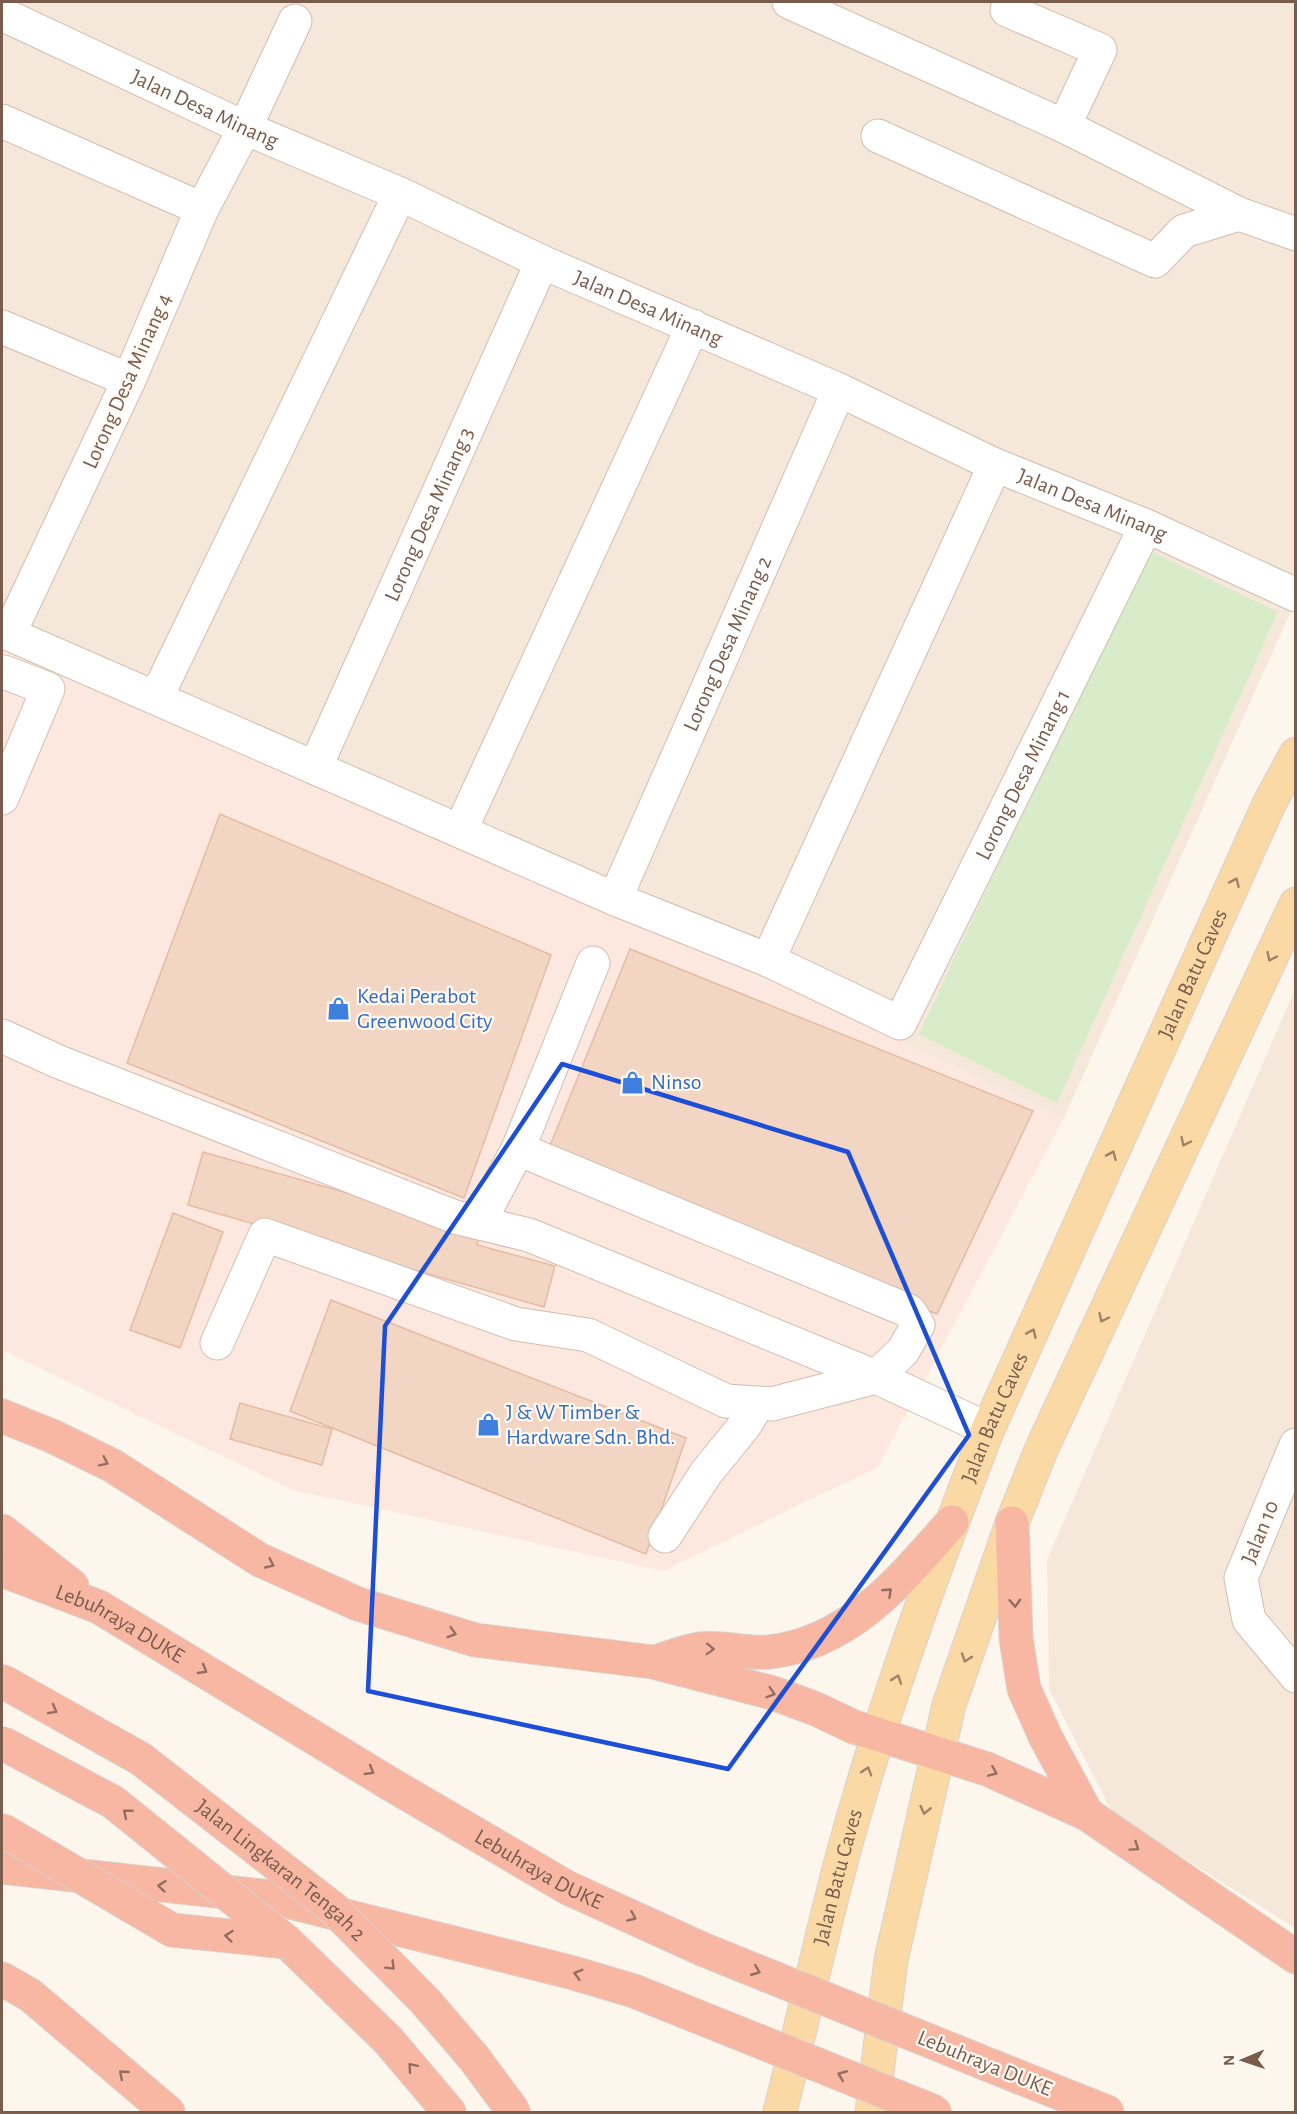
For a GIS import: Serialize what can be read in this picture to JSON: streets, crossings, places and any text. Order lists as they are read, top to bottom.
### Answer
{
  "streets": {
    "highway": ["Lebuhraya DUKE", "Jalan Lingkaran Tengah 2"],
    "main road": ["Jalan Batu Caves"],
    "street": [
      "Jalan Desa Minang",
      "Lorong Desa Minang 4",
      "Lorong Desa Minang 3",
      "Lorong Desa Minang 2",
      "Lorong Desa Minang 1",
      "Jalan 10"
    ]
  },
  "crossings": [
    ["Jalan Desa Minang", "Lorong Desa Minang 4"],
    ["Jalan Desa Minang", "Lorong Desa Minang 3"],
    ["Jalan Desa Minang", "Lorong Desa Minang 2"],
    ["Jalan Desa Minang", "Lorong Desa Minang 1"]
  ],
  "places": {
    "shop": ["Kedai Perabot Greenwood City", "Ninso", "J & W Timber & Hardware Sdn. Bhd."]
  },
  "north": "left"
}
